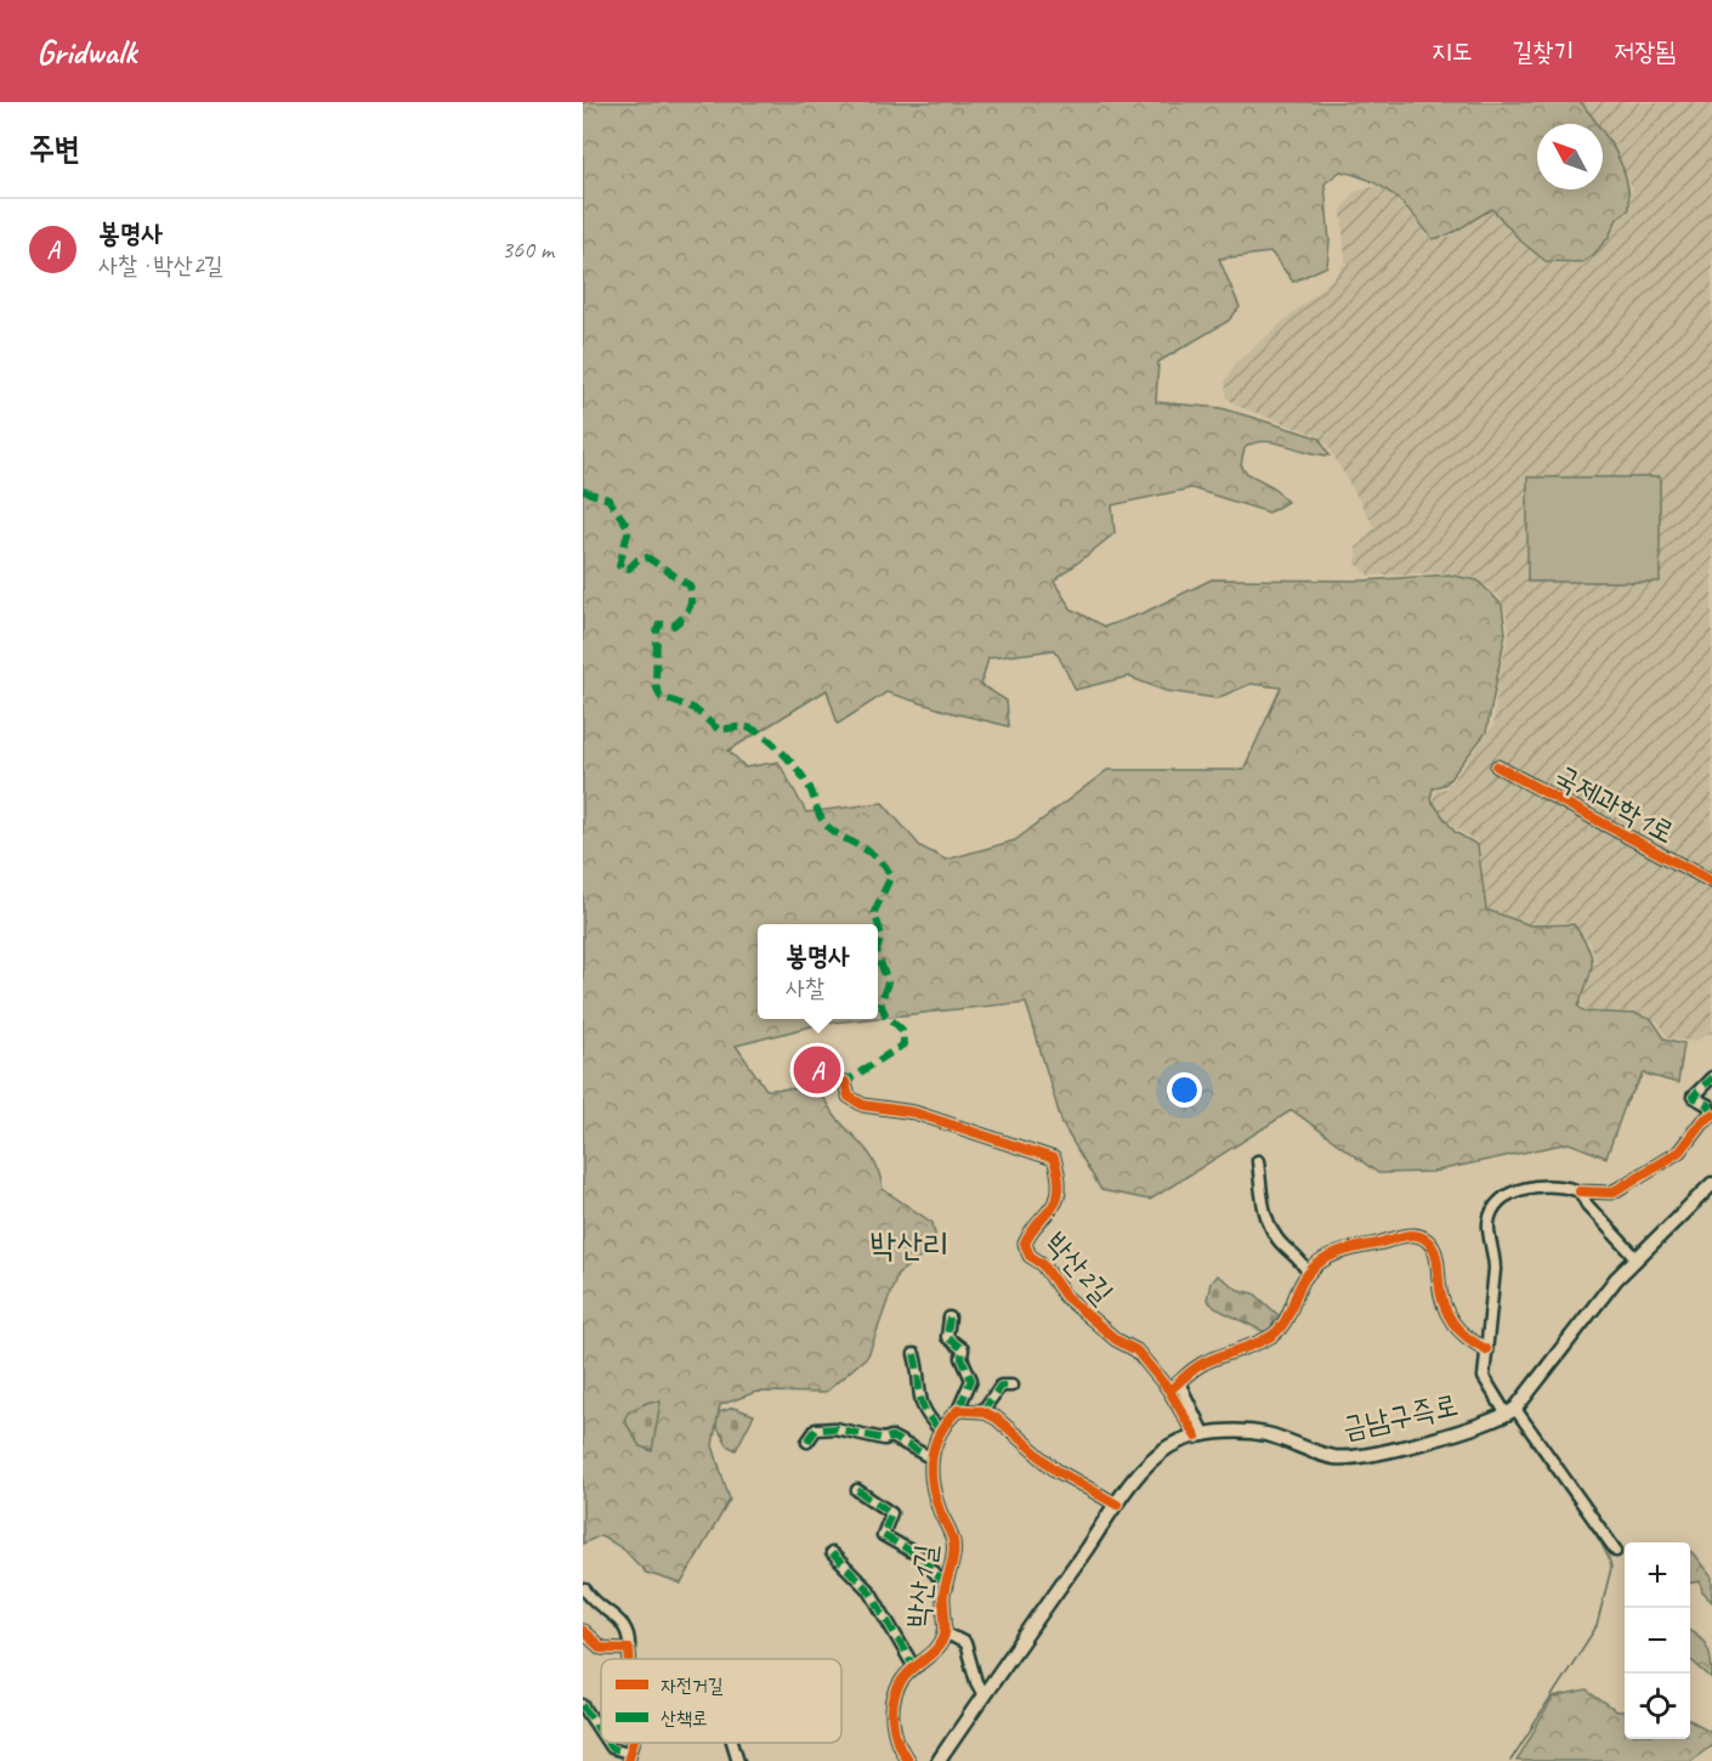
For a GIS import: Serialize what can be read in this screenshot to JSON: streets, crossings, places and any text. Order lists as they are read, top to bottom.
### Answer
{
  "streets": {
    "main road": ["금남구즉로"],
    "street": ["국제과학1로", "박산2길", "박산1길"]
  },
  "crossings": [
    ["금남구즉로", "박산1길"]
  ],
  "districts": ["박산리"],
  "legend": ["자전거길", "산책로"],
  "north": "top left",
  "page": {
    "header": "Gridwalk",
    "nav": ["지도", "길찾기", "저장됨"],
    "heading": "주변",
    "list": [
      {
        "mark": "A",
        "name": "봉명사",
        "note": "사찰 · 박산2길",
        "value": "360 m"
      }
    ],
    "popup": ["봉명사", "사찰"],
    "pins": "A",
    "map_buttons": ["+", "−"]
  }
}
